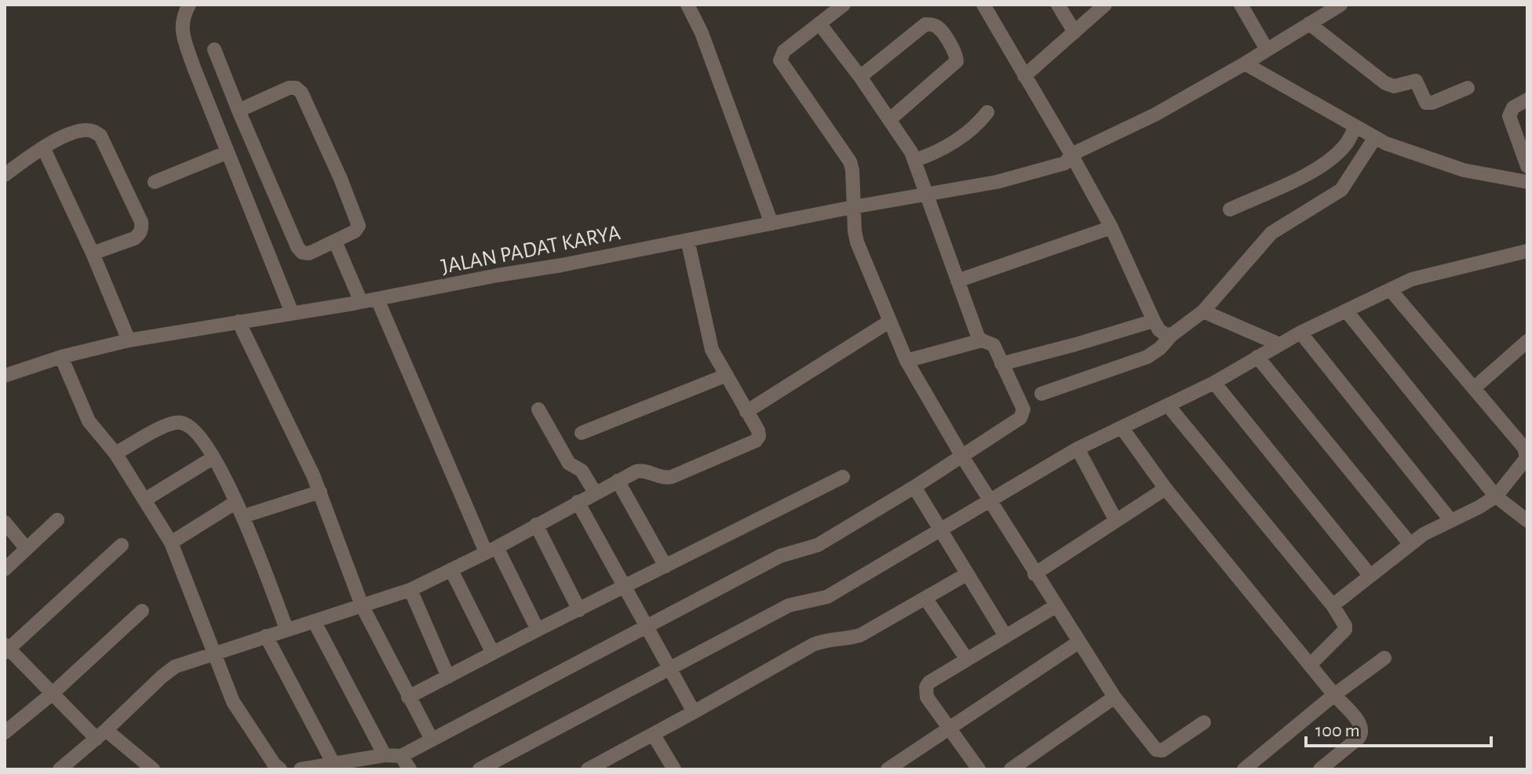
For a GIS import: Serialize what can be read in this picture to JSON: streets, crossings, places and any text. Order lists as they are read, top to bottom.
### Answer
{
  "streets": {
    "street": ["JALAN PADAT KARYA"]
  },
  "scale_bar": "100 m"
}
